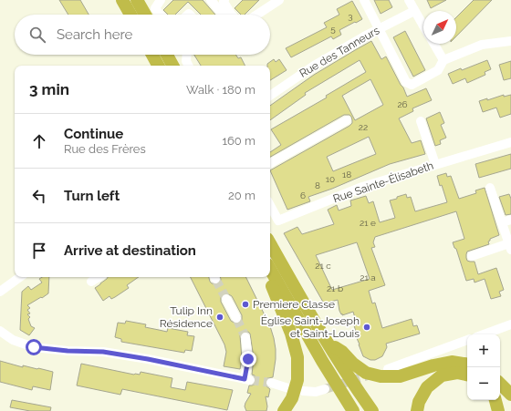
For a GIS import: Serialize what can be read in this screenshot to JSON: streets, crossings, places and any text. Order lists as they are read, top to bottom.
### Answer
{
  "streets": {
    "street": ["Rue des Tanneurs", "Rue Sainte-Élisabeth"]
  },
  "places": ["Premiere Classe", "Tulip Inn Résidence", "Église Saint-Joseph et Saint-Louis"],
  "house_numbers": [
    "3",
    "5",
    "26",
    "22",
    "18",
    "10",
    "8",
    "6",
    "21 e",
    "21 c",
    "21 a",
    "21 b"
  ],
  "north": "top right",
  "page": {
    "search": "Search here",
    "heading": ["3 min", "Walk · 180 m"],
    "list": [
      ["Continue", "Rue des Frères", "160 m"],
      ["Turn left", "20 m"],
      "Arrive at destination"
    ],
    "map_buttons": ["+", "−"]
  }
}
